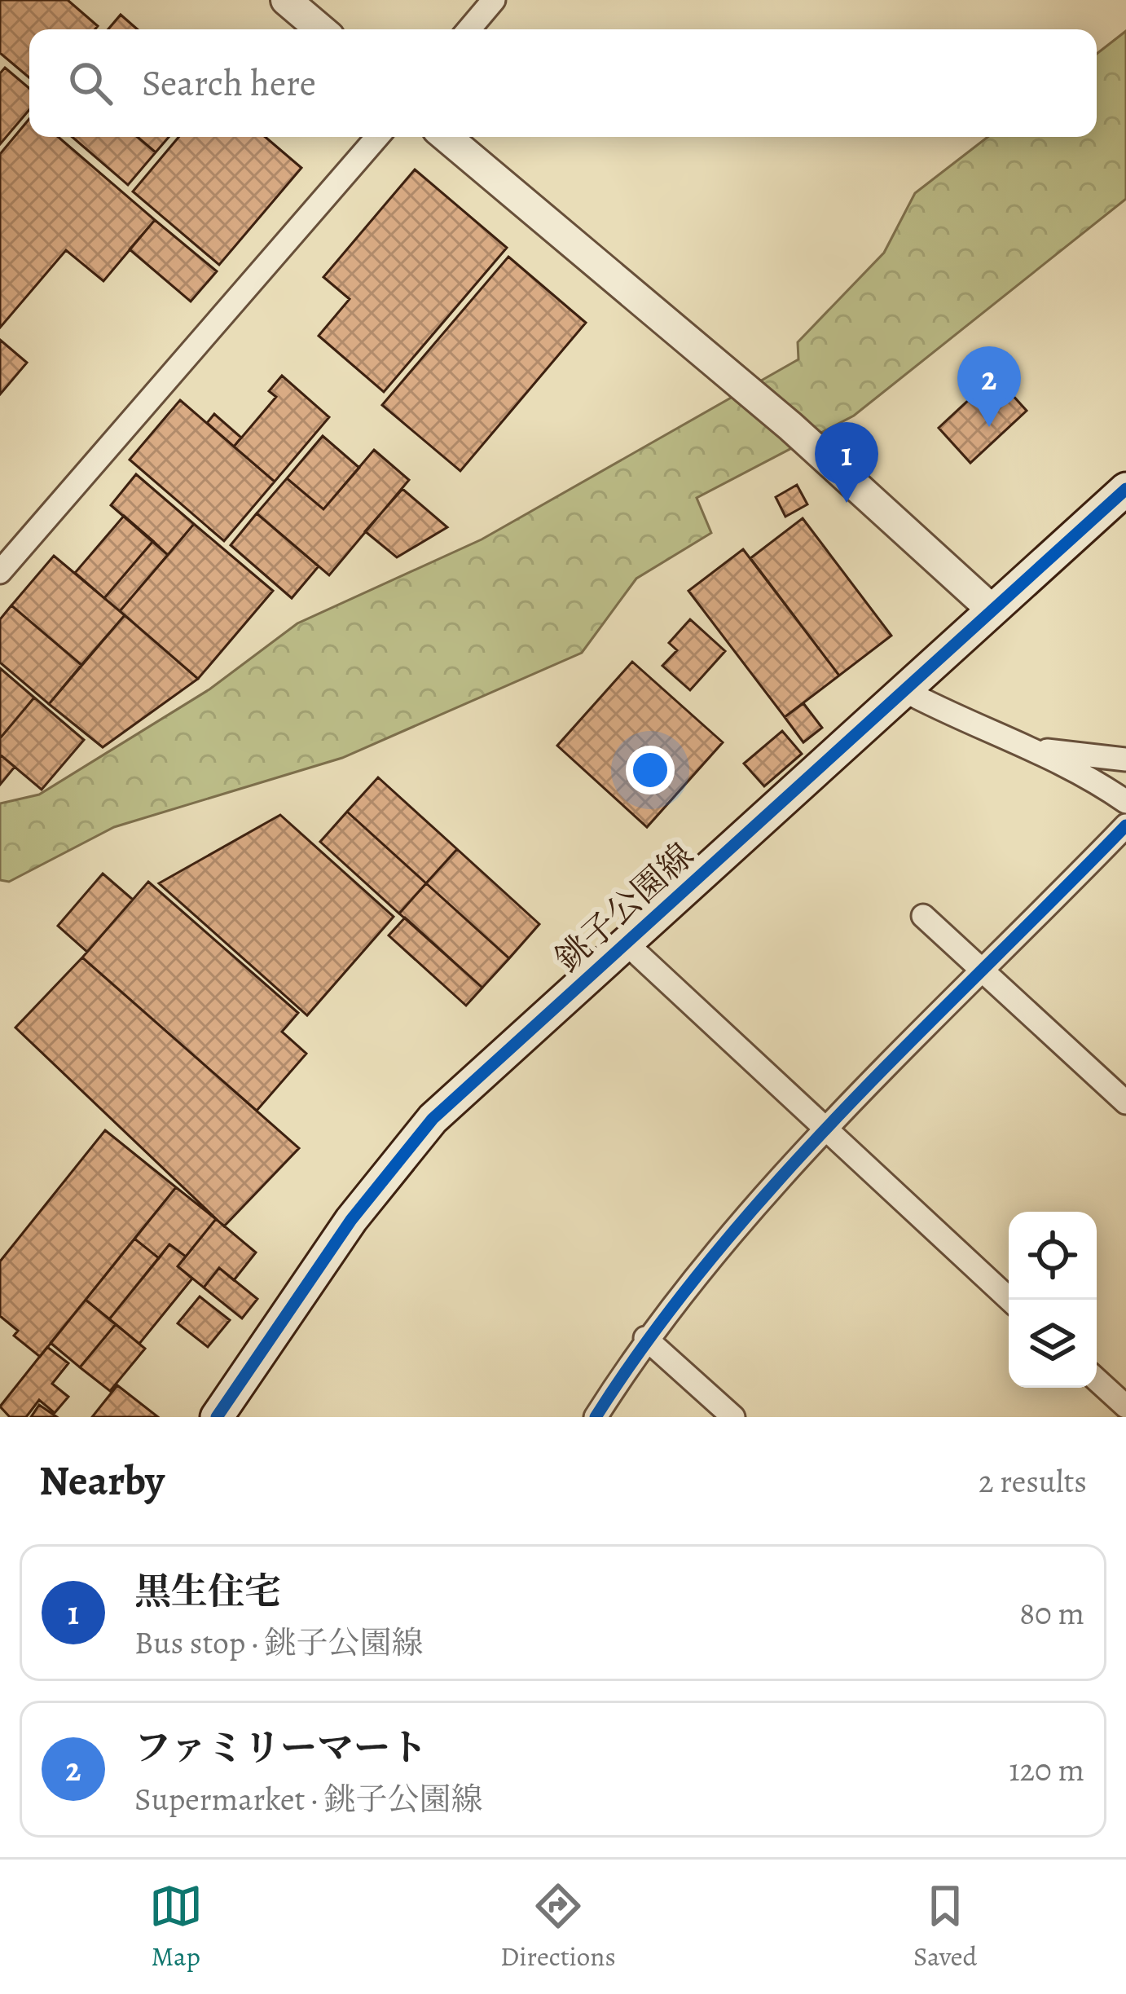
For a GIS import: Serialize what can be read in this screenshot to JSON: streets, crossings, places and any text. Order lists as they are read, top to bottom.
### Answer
{
  "streets": {
    "main road": ["銚子公園線"]
  },
  "page": {
    "search": "Search here",
    "pins": ["2", "1"],
    "heading": ["Nearby", "2 results"],
    "list": [
      {
        "mark": "1",
        "name": "黒生住宅",
        "note": "Bus stop · 銚子公園線",
        "value": "80 m"
      },
      {
        "mark": "2",
        "name": "ファミリーマート",
        "note": "Supermarket · 銚子公園線",
        "value": "120 m"
      }
    ],
    "nav": ["Map", "Directions", "Saved"]
  }
}
